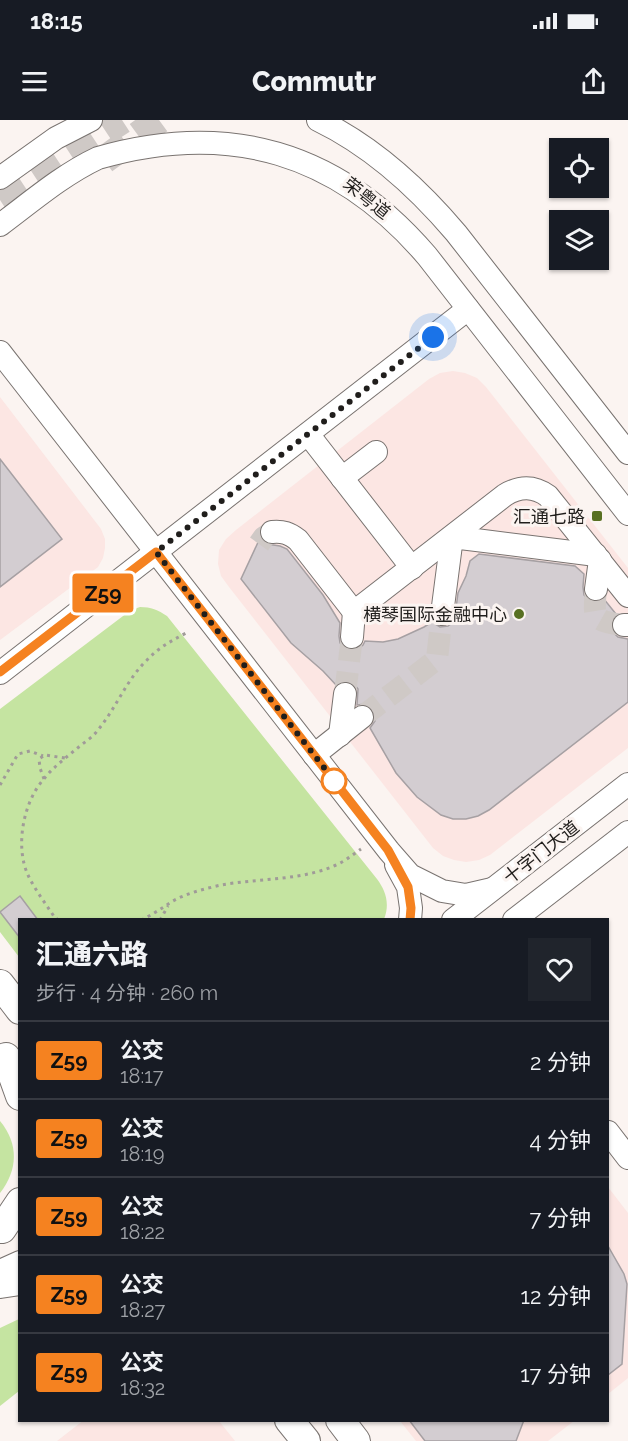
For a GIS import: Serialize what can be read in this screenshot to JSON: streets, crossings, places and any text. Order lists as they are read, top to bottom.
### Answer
{
  "streets": {
    "street": ["荣粤道", "十字门大道"]
  },
  "places": {
    "transit": ["汇通七路"],
    "other": ["横琴国际金融中心"]
  },
  "lines": ["bus line Z59"],
  "page": {
    "status": "18:15",
    "header": "Commutr",
    "on_map": "Z59",
    "heading": ["汇通六路", "步行 · 4 分钟 · 260 m"],
    "list": [
      {
        "mark": "Z59",
        "name": "公交",
        "note": "18:17",
        "value": "2 分钟"
      },
      {
        "mark": "Z59",
        "name": "公交",
        "note": "18:19",
        "value": "4 分钟"
      },
      {
        "mark": "Z59",
        "name": "公交",
        "note": "18:22",
        "value": "7 分钟"
      },
      {
        "mark": "Z59",
        "name": "公交",
        "note": "18:27",
        "value": "12 分钟"
      },
      {
        "mark": "Z59",
        "name": "公交",
        "note": "18:32",
        "value": "17 分钟"
      }
    ]
  }
}
